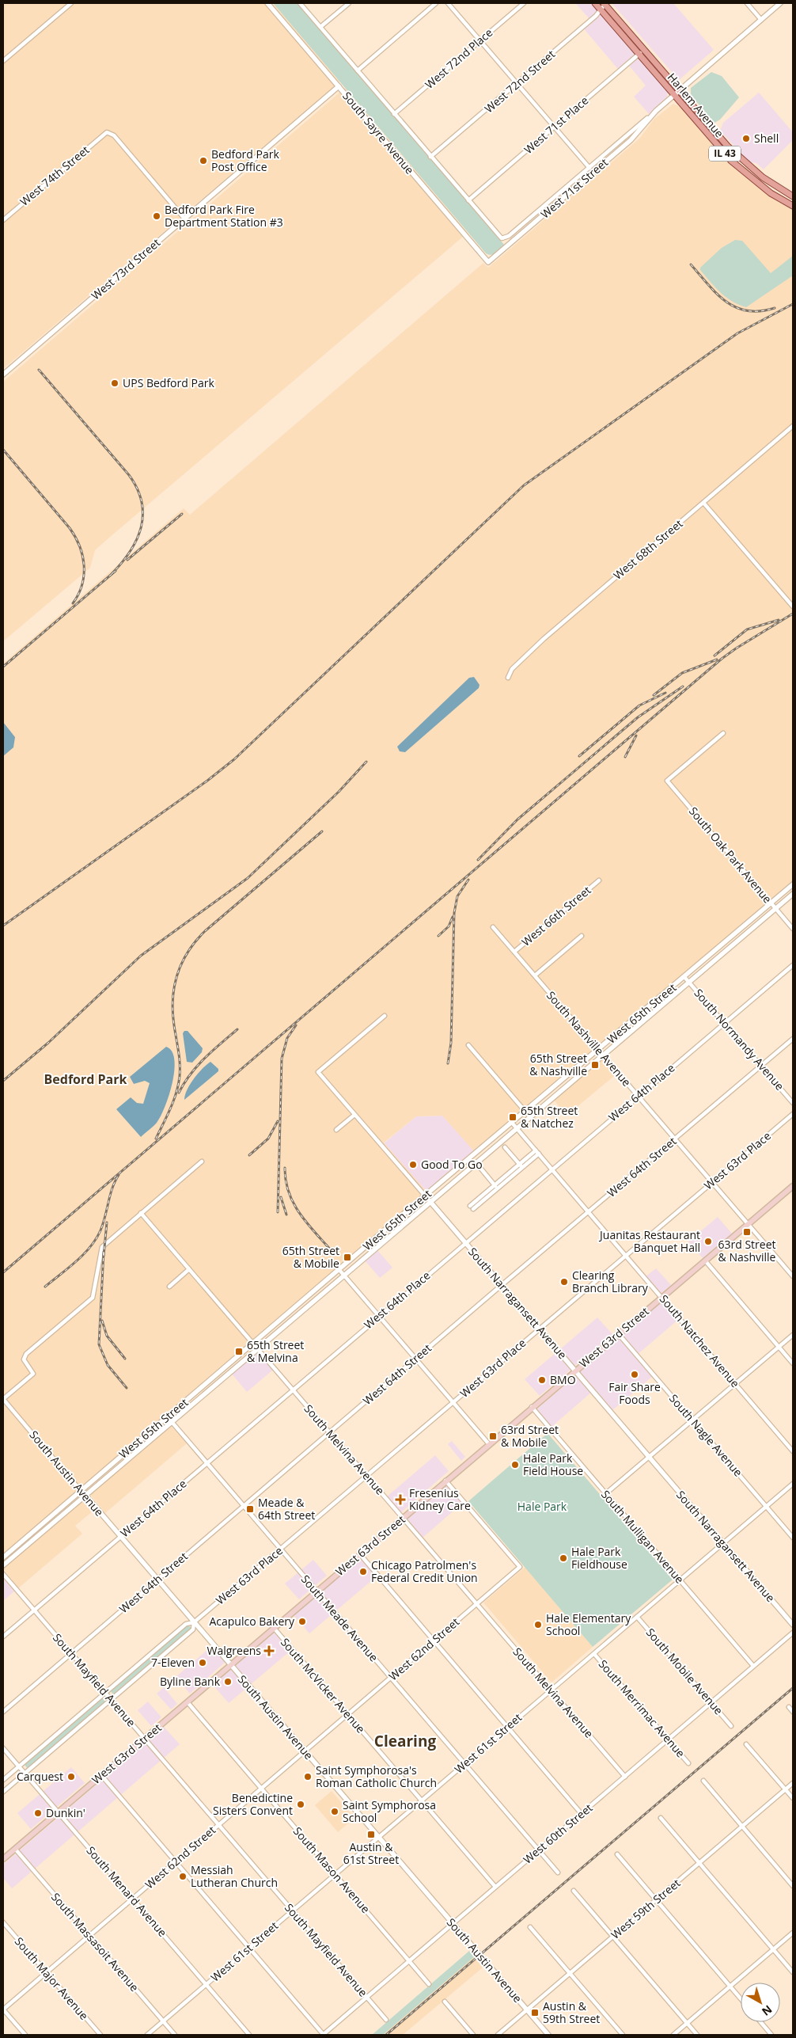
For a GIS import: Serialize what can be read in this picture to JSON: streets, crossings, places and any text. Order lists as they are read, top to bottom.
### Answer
{
  "streets": {
    "main road": ["Harlem Avenue", "IL 43", "West 63rd Street"],
    "street": [
      "West 72nd Place",
      "West 72nd Street",
      "West 71st Place",
      "South Sayre Avenue",
      "West 74th Street",
      "West 71st Street",
      "West 73rd Street",
      "West 68th Street",
      "South Oak Park Avenue",
      "West 66th Street",
      "West 65th Street",
      "South Nashville Avenue",
      "South Normandy Avenue",
      "West 64th Place",
      "West 63rd Place",
      "West 64th Street",
      "South Narragansett Avenue",
      "South Natchez Avenue",
      "South Nagle Avenue",
      "South Melvina Avenue",
      "South Austin Avenue",
      "South Mulligan Avenue",
      "South Meade Avenue",
      "West 62nd Street",
      "South Mobile Avenue",
      "South Mayfield Avenue",
      "South McVicker Avenue",
      "South Merrimac Avenue",
      "West 61st Street",
      "West 60th Street",
      "South Mason Avenue",
      "South Menard Avenue",
      "West 59th Street",
      "South Massasoit Avenue",
      "South Major Avenue"
    ]
  },
  "crossings": [
    ["West 72nd Street", "Harlem Avenue"],
    ["Harlem Avenue", "West 71st Place"],
    ["Harlem Avenue", "West 71st Street"],
    ["West 71st Place", "West 71st Street"],
    ["South Sayre Avenue", "West 71st Street"],
    ["South Sayre Avenue", "West 73rd Street"],
    ["West 74th Street", "West 73rd Street"],
    ["South Oak Park Avenue", "West 65th Street"],
    ["West 66th Street", "South Nashville Avenue"],
    ["West 65th Street", "South Nashville Avenue"],
    ["West 65th Street", "South Normandy Avenue"],
    ["West 65th Street", "South Narragansett Avenue"],
    ["West 65th Street", "South Natchez Avenue"],
    ["West 65th Street", "South Melvina Avenue"],
    ["West 65th Street", "South Austin Avenue"],
    ["West 65th Street", "South Meade Avenue"],
    ["South Nashville Avenue", "West 64th Place"],
    ["South Nashville Avenue", "West 63rd Place"],
    ["South Nashville Avenue", "West 64th Street"],
    ["South Nashville Avenue", "West 63rd Street"],
    ["South Normandy Avenue", "West 64th Place"],
    ["South Normandy Avenue", "West 64th Street"],
    ["West 64th Place", "South Narragansett Avenue"],
    ["West 64th Place", "South Natchez Avenue"],
    ["West 64th Place", "South Melvina Avenue"],
    ["West 64th Place", "South Austin Avenue"],
    ["West 64th Place", "South Meade Avenue"],
    ["West 64th Place", "South Mayfield Avenue"],
    ["West 63rd Place", "South Narragansett Avenue"],
    ["West 63rd Place", "South Natchez Avenue"],
    ["West 63rd Place", "South Melvina Avenue"],
    ["West 63rd Place", "South Austin Avenue"],
    ["West 63rd Place", "South Meade Avenue"],
    ["West 63rd Place", "South Mayfield Avenue"],
    ["West 63rd Place", "South Menard Avenue"],
    ["West 64th Street", "South Narragansett Avenue"],
    ["West 64th Street", "South Natchez Avenue"],
    ["West 64th Street", "South Melvina Avenue"],
    ["West 64th Street", "South Austin Avenue"],
    ["West 64th Street", "South Meade Avenue"],
    ["West 64th Street", "South Mayfield Avenue"],
    ["South Narragansett Avenue", "West 63rd Street"],
    ["South Narragansett Avenue", "West 61st Street"],
    ["West 63rd Street", "South Natchez Avenue"],
    ["West 63rd Street", "South Nagle Avenue"],
    ["West 63rd Street", "South Melvina Avenue"],
    ["West 63rd Street", "South Austin Avenue"],
    ["West 63rd Street", "South Mulligan Avenue"],
    ["West 63rd Street", "South Meade Avenue"],
    ["West 63rd Street", "West 62nd Street"],
    ["West 63rd Street", "South Mayfield Avenue"],
    ["West 63rd Street", "South McVicker Avenue"],
    ["West 63rd Street", "South Mason Avenue"],
    ["West 63rd Street", "South Menard Avenue"],
    ["West 63rd Street", "South Massasoit Avenue"],
    ["South Nagle Avenue", "West 61st Street"],
    ["South Melvina Avenue", "West 62nd Street"],
    ["South Melvina Avenue", "West 61st Street"],
    ["South Melvina Avenue", "West 60th Street"],
    ["South Austin Avenue", "West 62nd Street"],
    ["South Austin Avenue", "West 61st Street"],
    ["South Austin Avenue", "West 60th Street"],
    ["South Austin Avenue", "West 59th Street"],
    ["South Mulligan Avenue", "West 61st Street"],
    ["South Mulligan Avenue", "West 60th Street"],
    ["South Meade Avenue", "West 62nd Street"],
    ["South Meade Avenue", "West 61st Street"],
    ["South Meade Avenue", "West 60th Street"],
    ["West 62nd Street", "South Mayfield Avenue"],
    ["West 62nd Street", "South McVicker Avenue"],
    ["West 62nd Street", "South Mason Avenue"],
    ["West 62nd Street", "South Menard Avenue"],
    ["West 62nd Street", "South Massasoit Avenue"],
    ["West 62nd Street", "South Major Avenue"],
    ["South Mobile Avenue", "West 61st Street"],
    ["South Mobile Avenue", "West 60th Street"],
    ["South Mayfield Avenue", "West 61st Street"],
    ["South Mayfield Avenue", "West 60th Street"],
    ["South McVicker Avenue", "West 61st Street"],
    ["South McVicker Avenue", "West 60th Street"],
    ["South Merrimac Avenue", "West 61st Street"],
    ["South Merrimac Avenue", "West 60th Street"],
    ["West 61st Street", "South Mason Avenue"],
    ["West 61st Street", "South Menard Avenue"],
    ["West 61st Street", "South Massasoit Avenue"],
    ["West 60th Street", "South Mason Avenue"]
  ],
  "districts": ["Bedford Park", "Clearing"],
  "parks": ["Hale Park"],
  "places": {
    "other": [
      "Shell",
      "Bedford Park Post Office",
      "Bedford Park Fire Department Station #3",
      "UPS Bedford Park",
      "Good To Go",
      "Juanitas Restaurant Banquet Hall",
      "Clearing Branch Library",
      "Fair Share Foods",
      "BMO",
      "Hale Park Field House",
      "Hale Park Fieldhouse",
      "Chicago Patrolmen's Federal Credit Union",
      "Acapulco Bakery",
      "Hale Elementary School",
      "7-Eleven",
      "Byline Bank",
      "Carquest",
      "Saint Symphorosa's Roman Catholic Church",
      "Benedictine Sisters Convent",
      "Saint Symphorosa School",
      "Dunkin'",
      "Messiah Lutheran Church"
    ],
    "transit": [
      "65th Street & Nashville",
      "65th Street & Natchez",
      "63rd Street & Nashville",
      "65th Street & Mobile",
      "65th Street & Melvina",
      "63rd Street & Mobile",
      "Meade & 64th Street",
      "Austin & 61st Street",
      "Austin & 59th Street"
    ],
    "health": ["Fresenius Kidney Care", "Walgreens"]
  },
  "north": "bottom right"
}
